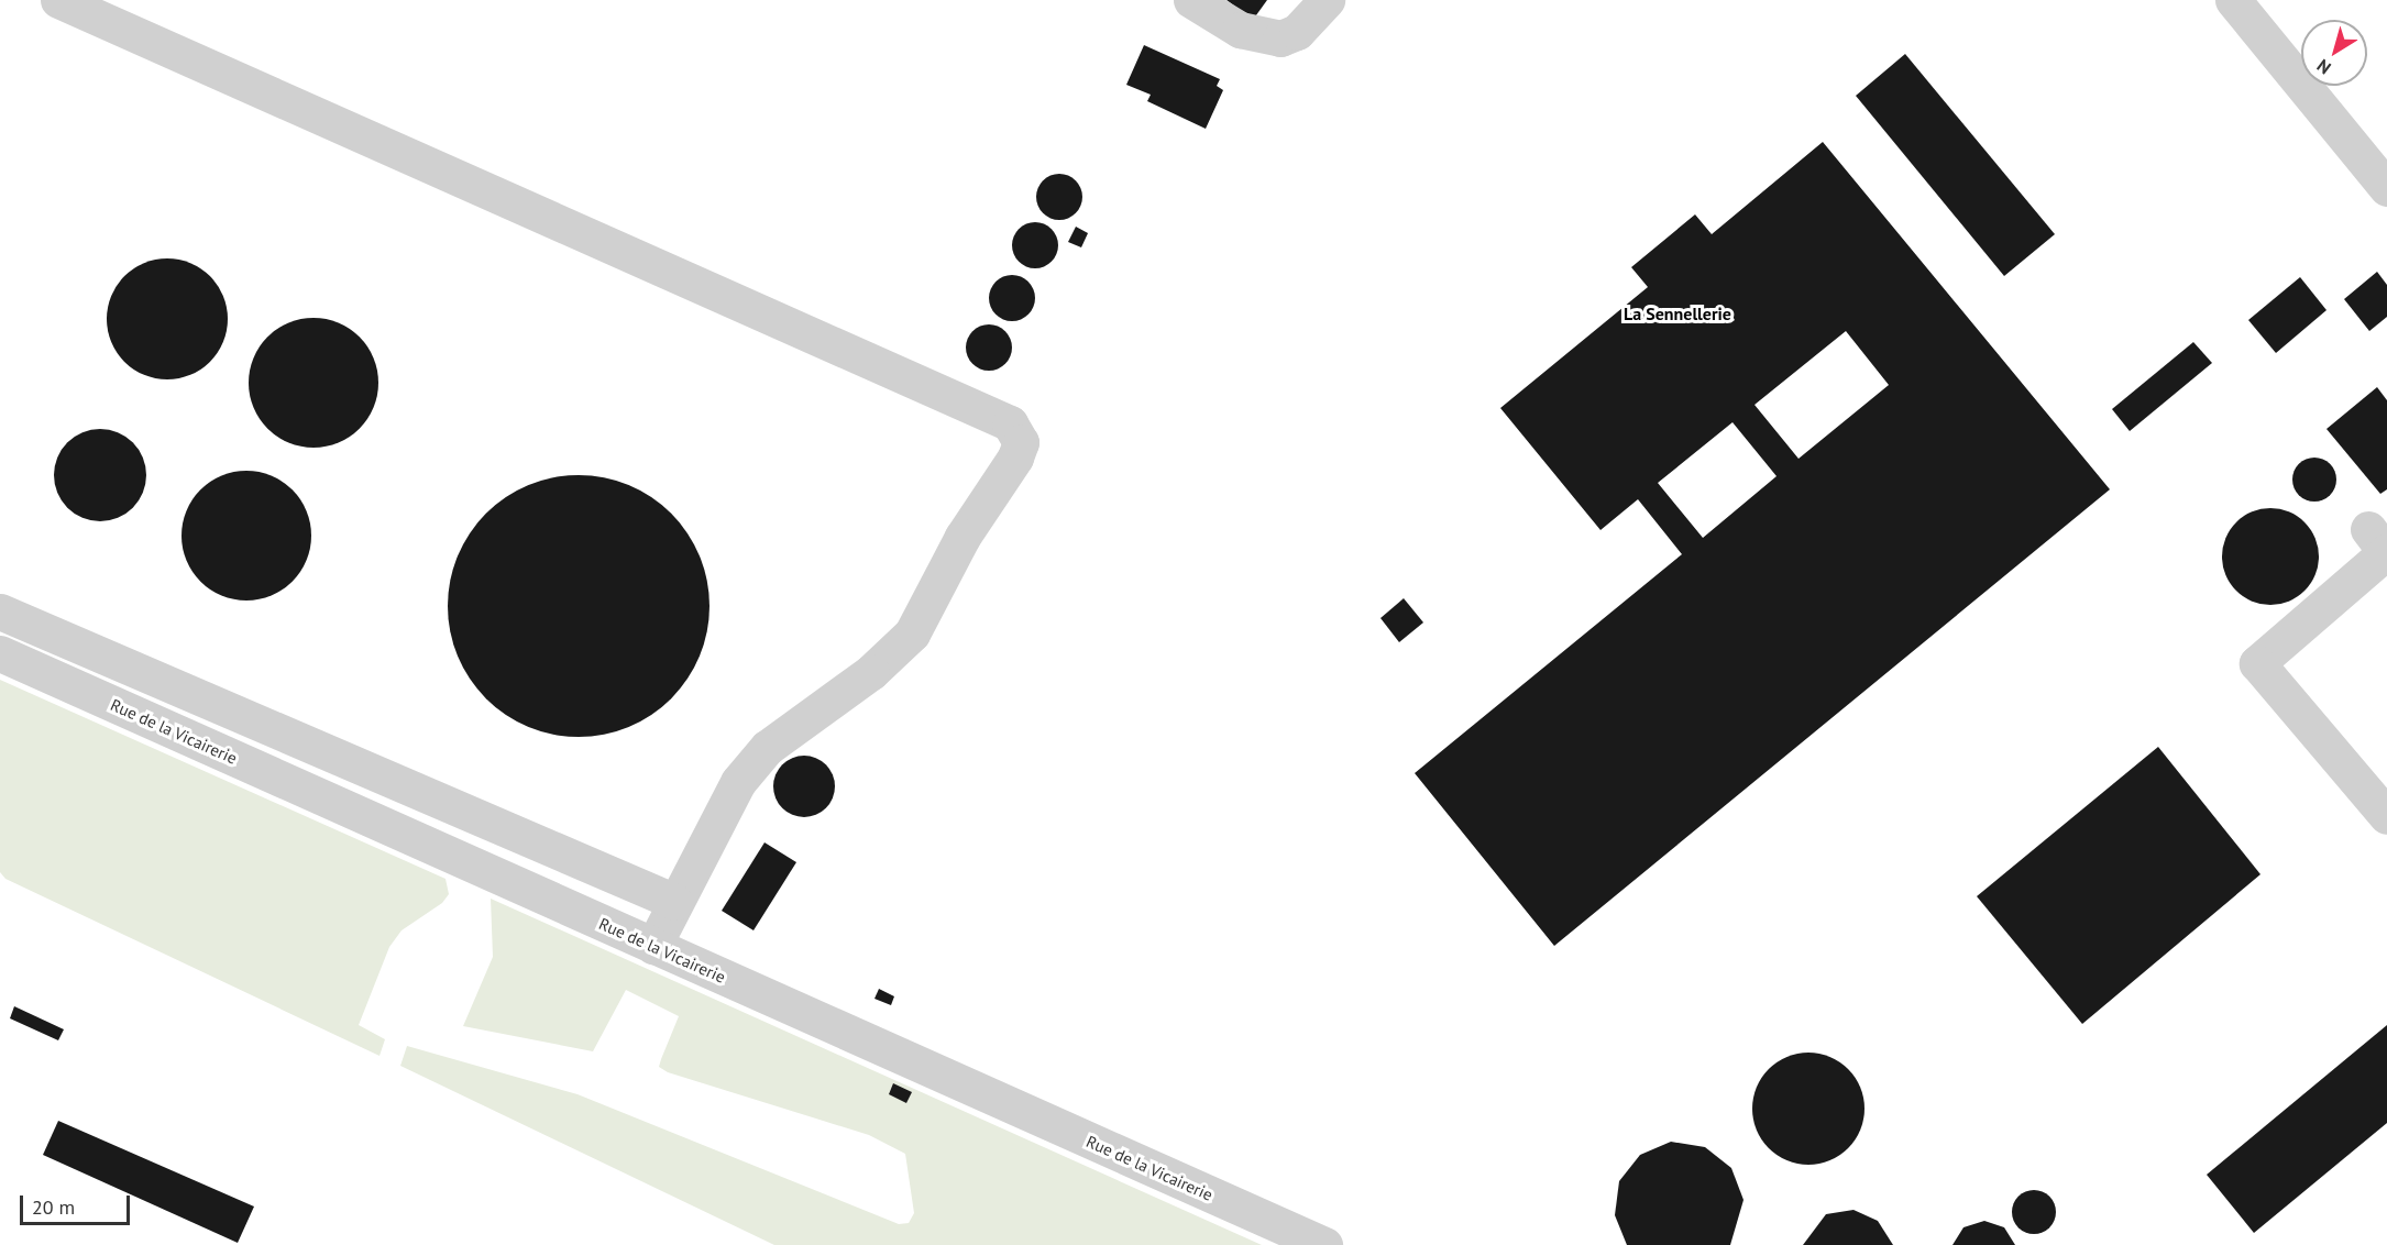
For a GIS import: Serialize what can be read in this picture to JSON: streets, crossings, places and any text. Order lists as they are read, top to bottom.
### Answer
{
  "streets": {
    "street": ["Rue de la Vicairerie"]
  },
  "districts": ["La Sennellerie"],
  "scale_bar": "20 m",
  "north": "bottom left"
}
